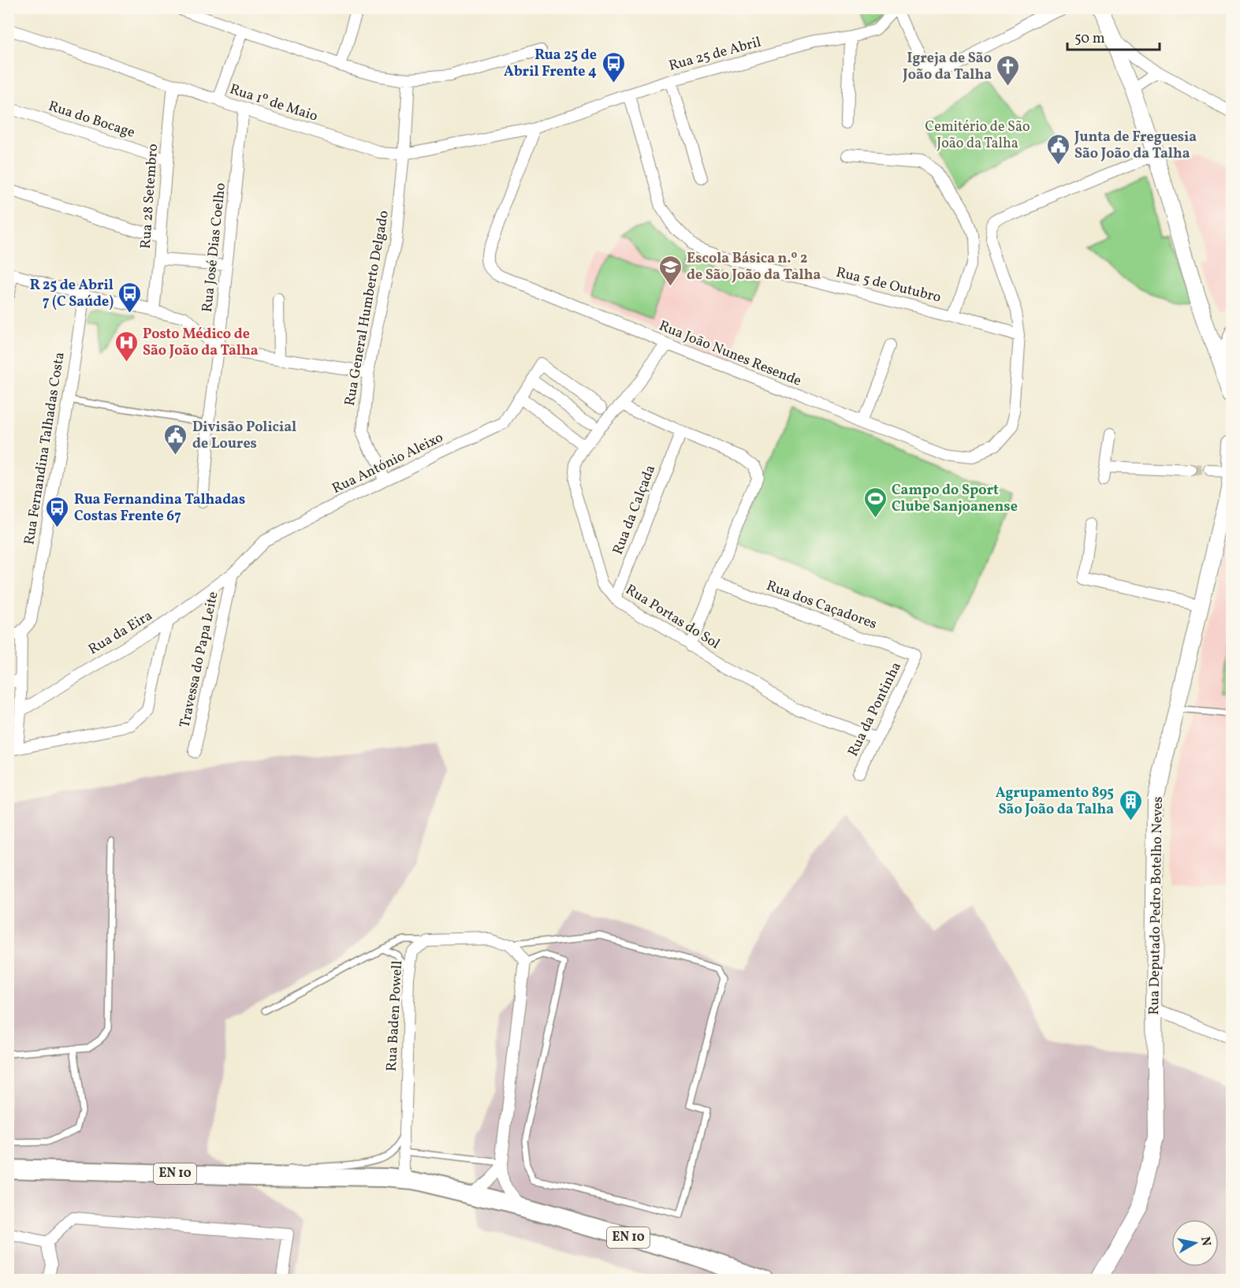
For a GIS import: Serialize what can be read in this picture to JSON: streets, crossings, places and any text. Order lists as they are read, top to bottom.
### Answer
{
  "streets": {
    "main road": ["EN 10"],
    "street": [
      "Rua 25 de Abril",
      "Rua 1º de Maio",
      "Rua do Bocage",
      "Rua 28 Setembro",
      "Rua José Dias Coelho",
      "Rua 5 de Outubro",
      "Rua General Humberto Delgado",
      "Rua João Nunes Resende",
      "Rua Fernandina Talhadas Costa",
      "Rua António Aleixo",
      "Rua da Calçada",
      "Rua dos Caçadores",
      "Rua Portas do Sol",
      "Rua da Eira",
      "Travessa do Papa Leite",
      "Rua da Pontinha",
      "Rua Deputado Pedro Botelho Neves",
      "Rua Baden Powell"
    ]
  },
  "crossings": [
    ["Rua 25 de Abril", "Rua 1º de Maio"],
    ["Rua 25 de Abril", "Rua 5 de Outubro"],
    ["Rua 25 de Abril", "Rua João Nunes Resende"],
    ["Rua 1º de Maio", "Rua 28 Setembro"],
    ["Rua 1º de Maio", "Rua José Dias Coelho"],
    ["Rua 1º de Maio", "Rua General Humberto Delgado"],
    ["Rua 1º de Maio", "Rua João Nunes Resende"],
    ["Rua do Bocage", "Rua 28 Setembro"],
    ["Rua 5 de Outubro", "Rua João Nunes Resende"],
    ["Rua General Humberto Delgado", "Rua António Aleixo"],
    ["Rua João Nunes Resende", "Rua Portas do Sol"],
    ["Rua António Aleixo", "Rua da Eira"],
    ["Rua António Aleixo", "Travessa do Papa Leite"],
    ["Rua da Calçada", "Rua Portas do Sol"],
    ["Rua dos Caçadores", "Rua da Pontinha"],
    ["Rua Portas do Sol", "Rua da Pontinha"],
    ["Rua da Eira", "Travessa do Papa Leite"],
    ["Rua Baden Powell", "EN 10"]
  ],
  "parks": ["Cemitério de São João da Talha"],
  "places": {
    "bus stop": ["Rua 25 de Abril Frente 4", "R 25 de Abril 7 (C Saúde)", "Rua Fernandina Talhadas Costas Frente 67"],
    "church": ["Igreja de São João da Talha"],
    "public building": ["Junta de Freguesia São João da Talha", "Divisão Policial de Loures"],
    "school or university": ["Escola Básica n.º 2 de São João da Talha"],
    "hospital": ["Posto Médico de São João da Talha"],
    "sports": ["Campo do Sport Clube Sanjoanense"],
    "building": ["Agrupamento 895 São João da Talha"]
  },
  "scale_bar": "50 m",
  "north": "right"
}
